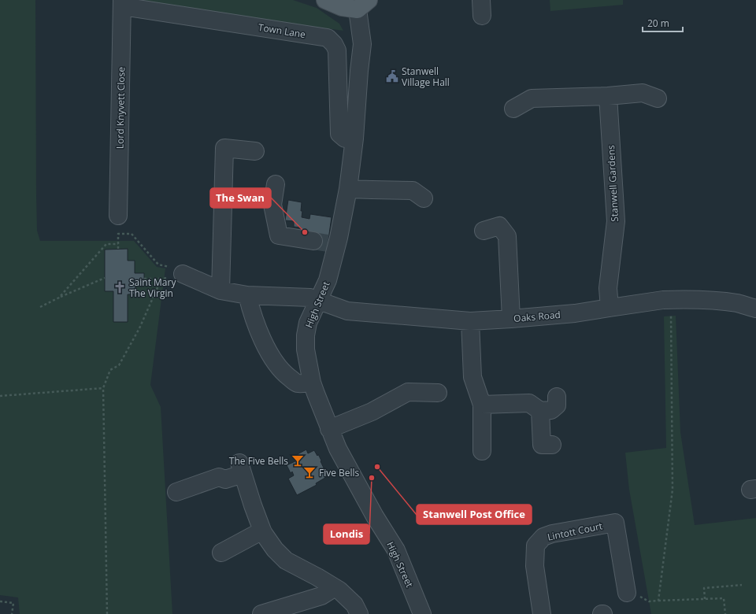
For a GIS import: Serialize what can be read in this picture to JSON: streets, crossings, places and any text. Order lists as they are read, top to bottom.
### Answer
{
  "streets": {
    "street": [
      "Town Lane",
      "Lord Knyvett Close",
      "Stanwell Gardens",
      "High Street",
      "Oaks Road",
      "Lintott Court"
    ]
  },
  "crossings": [
    ["Town Lane", "Lord Knyvett Close"],
    ["Town Lane", "High Street"],
    ["Stanwell Gardens", "Oaks Road"],
    ["High Street", "Oaks Road"]
  ],
  "places": {
    "public building": ["Stanwell Village Hall"],
    "other": ["The Swan", "Stanwell Post Office", "Londis"],
    "church": ["Saint Mary The Virgin"],
    "bar": ["The Five Bells", "Five Bells"]
  },
  "scale_bar": "20 m"
}
